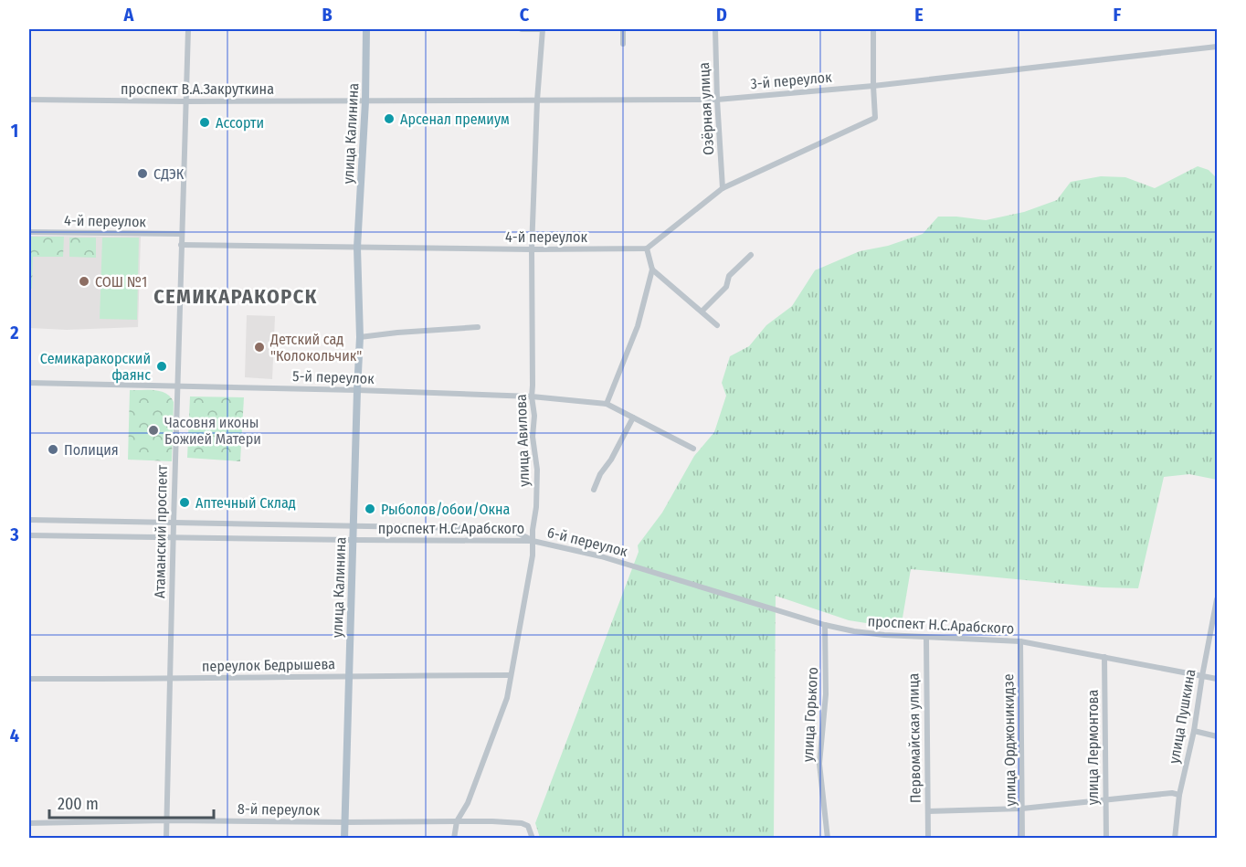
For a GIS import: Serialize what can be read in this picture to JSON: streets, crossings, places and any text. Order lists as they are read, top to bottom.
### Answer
{
  "streets": {
    "main road": ["улица Калинина"],
    "street": [
      "3-й переулок",
      "проспект В.А.Закруткина",
      "Озёрная улица",
      "4-й переулок",
      "5-й переулок",
      "улица Авилова",
      "проспект Н.С.Арабского",
      "Атаманский проспект",
      "6-й переулок",
      "переулок Бедрышева",
      "улица Горького",
      "улица Пушкина",
      "Первомайская улица",
      "улица Орджоникидзе",
      "улица Лермонтова",
      "8-й переулок"
    ]
  },
  "crossings": [
    ["3-й переулок", "проспект В.А.Закруткина"],
    ["3-й переулок", "Озёрная улица"],
    ["3-й переулок", "улица Калинина"],
    ["3-й переулок", "улица Авилова"],
    ["проспект В.А.Закруткина", "улица Калинина"],
    ["проспект В.А.Закруткина", "Атаманский проспект"],
    ["улица Калинина", "4-й переулок"],
    ["улица Калинина", "5-й переулок"],
    ["улица Калинина", "проспект Н.С.Арабского"],
    ["улица Калинина", "переулок Бедрышева"],
    ["улица Калинина", "8-й переулок"],
    ["4-й переулок", "улица Авилова"],
    ["4-й переулок", "Атаманский проспект"],
    ["5-й переулок", "улица Авилова"],
    ["5-й переулок", "Атаманский проспект"],
    ["улица Авилова", "проспект Н.С.Арабского"],
    ["улица Авилова", "6-й переулок"],
    ["улица Авилова", "переулок Бедрышева"],
    ["улица Авилова", "8-й переулок"],
    ["проспект Н.С.Арабского", "Атаманский проспект"],
    ["проспект Н.С.Арабского", "6-й переулок"],
    ["проспект Н.С.Арабского", "улица Горького"],
    ["проспект Н.С.Арабского", "улица Пушкина"],
    ["проспект Н.С.Арабского", "Первомайская улица"],
    ["проспект Н.С.Арабского", "улица Орджоникидзе"],
    ["проспект Н.С.Арабского", "улица Лермонтова"],
    ["Атаманский проспект", "переулок Бедрышева"],
    ["Атаманский проспект", "8-й переулок"]
  ],
  "districts": ["СЕМИКАРАКОРСК"],
  "places": [
    "Арсенал премиум",
    "Ассорти",
    "СДЭК",
    "СОШ №1",
    "Детский сад \"Колокольчик\"",
    "Семикаракорский фаянс",
    "Часовня иконы Божией Матери",
    "Полиция",
    "Аптечный Склад",
    "Рыболов/обои/Окна"
  ],
  "scale_bar": "200 m",
  "grid": {
    "columns": [
      "A",
      "B",
      "C",
      "D",
      "E",
      "F"
    ],
    "rows": [
      "1",
      "2",
      "3",
      "4"
    ]
  }
}
